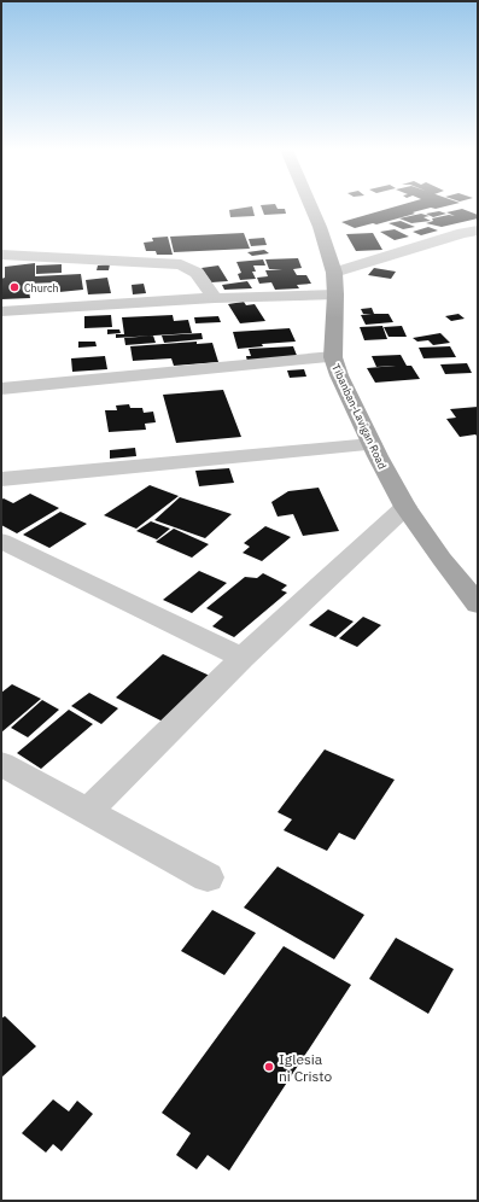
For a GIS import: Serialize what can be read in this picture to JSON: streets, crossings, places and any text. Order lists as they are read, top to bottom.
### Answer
{
  "streets": {
    "main road": ["Tibanban-Lavigan Road"]
  },
  "places": ["Church", "Iglesia ni Cristo"]
}
